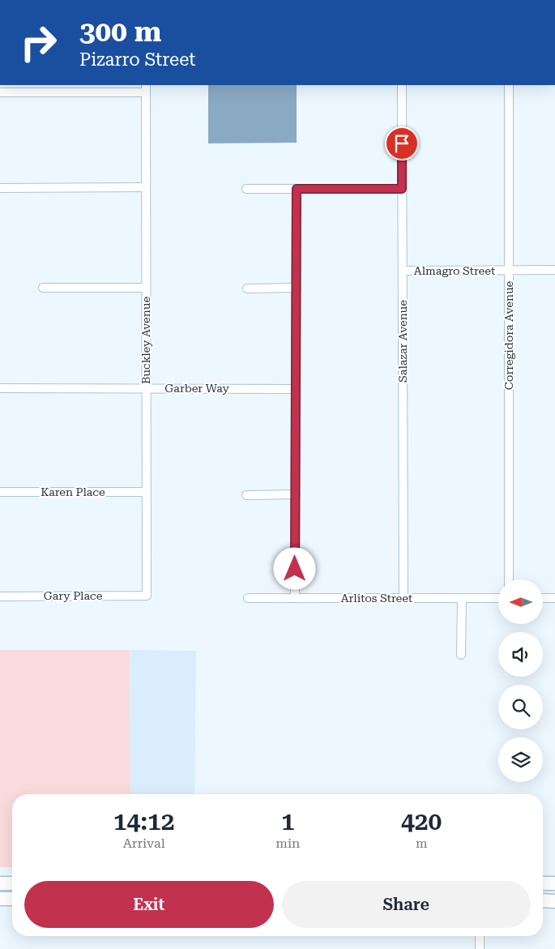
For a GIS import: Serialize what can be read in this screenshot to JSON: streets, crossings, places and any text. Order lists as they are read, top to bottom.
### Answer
{
  "streets": {
    "street": [
      "Almagro Street",
      "Corregidora Avenue",
      "Buckley Avenue",
      "Salazar Avenue",
      "Garber Way",
      "Karen Place",
      "Gary Place",
      "Arlitos Street"
    ]
  },
  "crossings": [
    ["Almagro Street", "Corregidora Avenue"],
    ["Almagro Street", "Salazar Avenue"],
    ["Buckley Avenue", "Garber Way"],
    ["Buckley Avenue", "Karen Place"],
    ["Buckley Avenue", "Gary Place"],
    ["Salazar Avenue", "Arlitos Street"]
  ],
  "north": "left",
  "page": {
    "turn": ["300 m", "Pizarro Street"],
    "eta": [
      "14:12",
      "Arrival",
      "1",
      "min",
      "420",
      "m"
    ],
    "buttons": ["Exit", "Share"]
  }
}
